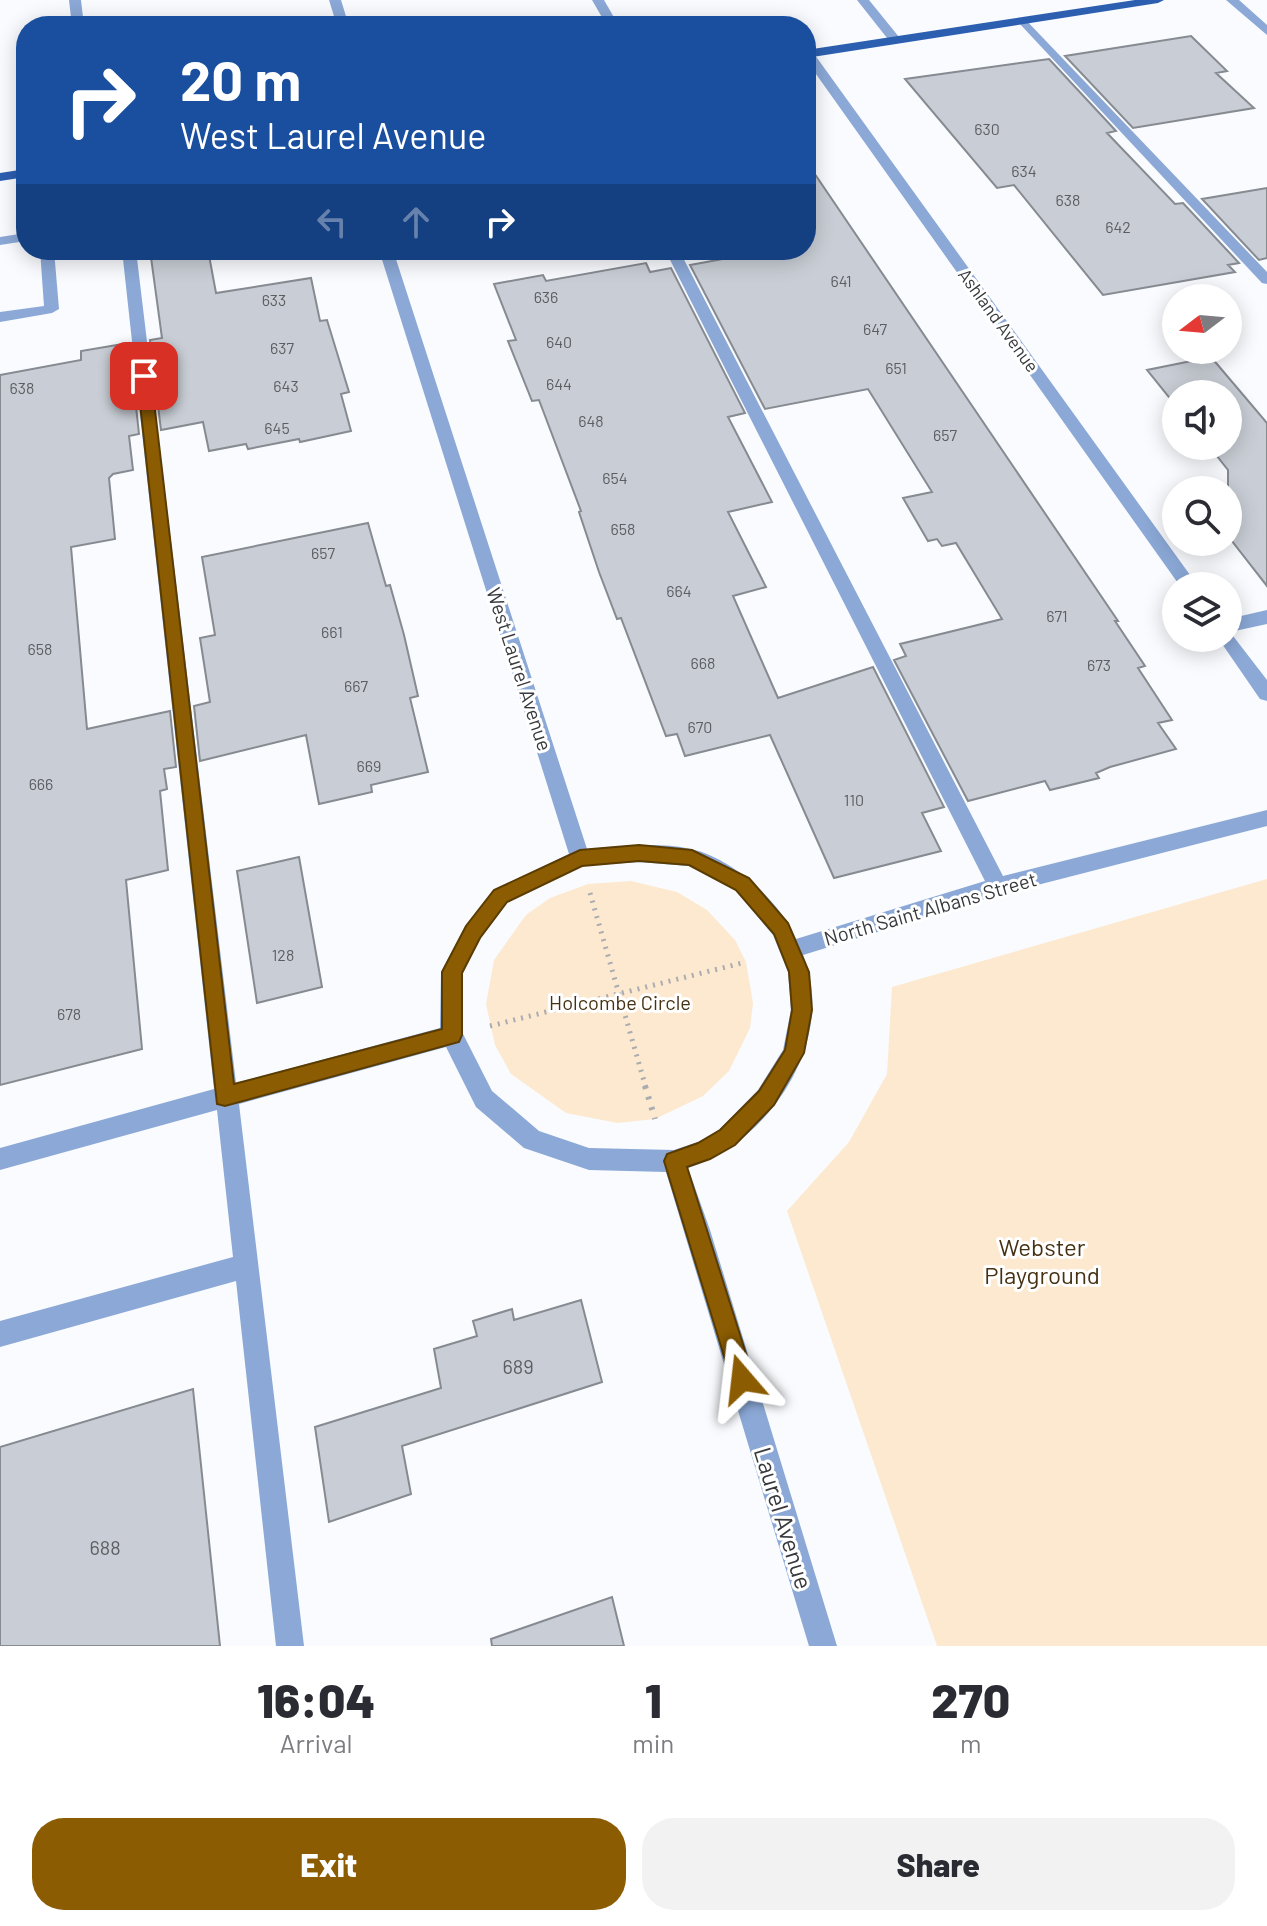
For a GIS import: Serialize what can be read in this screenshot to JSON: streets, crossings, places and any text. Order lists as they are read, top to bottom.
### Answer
{
  "streets": {
    "street": [
      "Ashland Avenue",
      "West Laurel Avenue",
      "North Saint Albans Street",
      "Laurel Avenue"
    ]
  },
  "parks": ["Holcombe Circle", "Webster Playground"],
  "house_numbers": [
    "630",
    "634",
    "638",
    "642",
    "641",
    "636",
    "633",
    "647",
    "640",
    "637",
    "651",
    "644",
    "643",
    "638",
    "648",
    "645",
    "657",
    "654",
    "658",
    "657",
    "664",
    "671",
    "661",
    "658",
    "668",
    "673",
    "667",
    "670",
    "669",
    "666",
    "110",
    "128",
    "678",
    "689",
    "688"
  ],
  "north": "left",
  "page": {
    "turn": ["20 m", "West Laurel Avenue"],
    "eta": [
      "16:04",
      "Arrival",
      "1",
      "min",
      "270",
      "m"
    ],
    "buttons": ["Exit", "Share"]
  }
}
